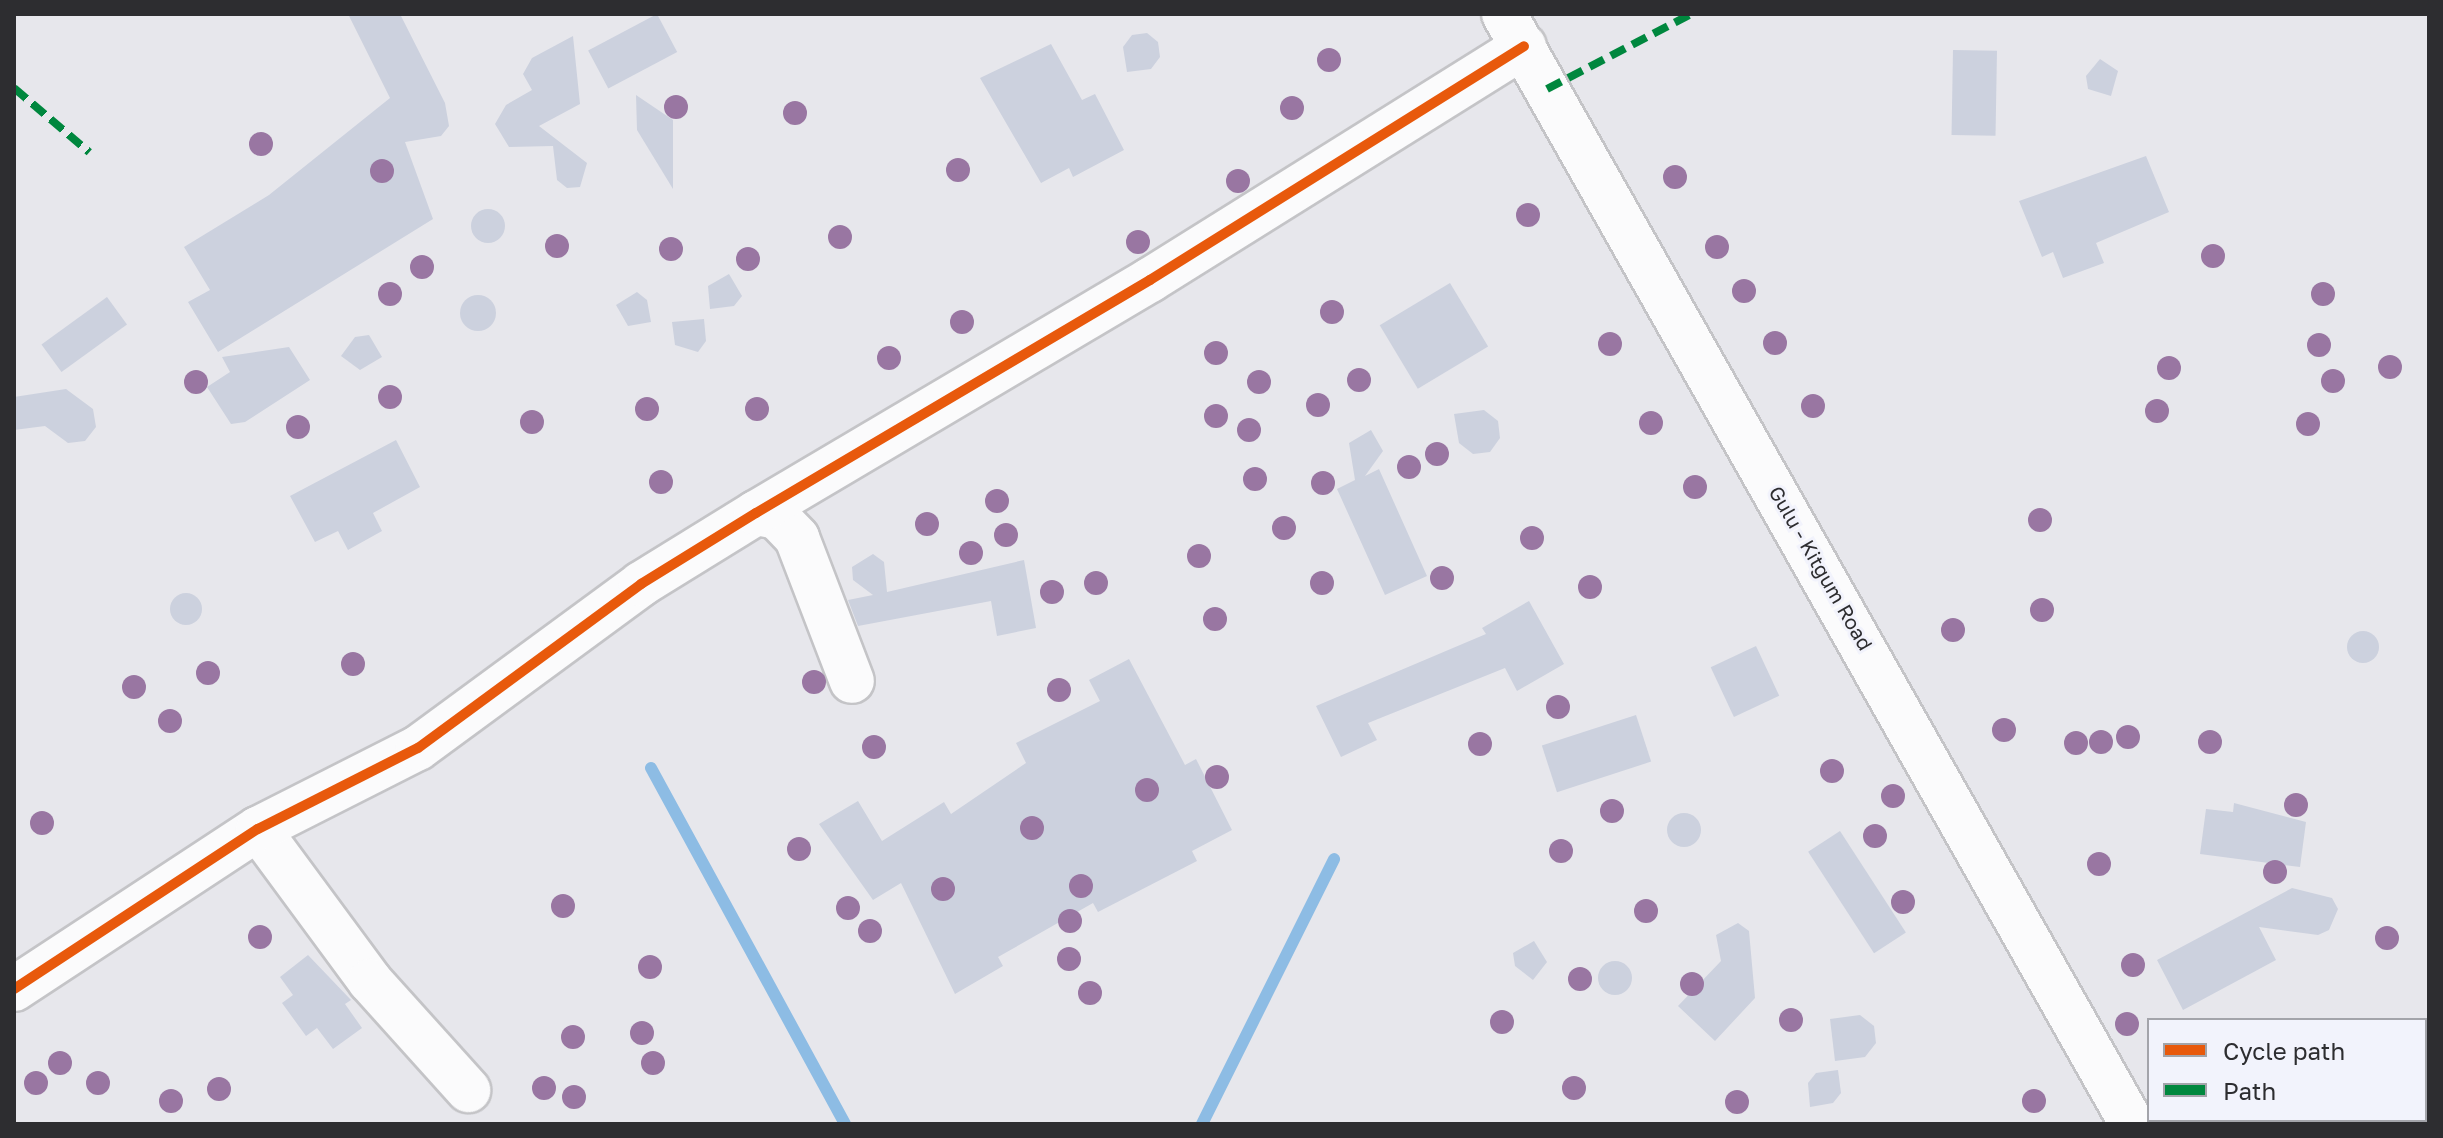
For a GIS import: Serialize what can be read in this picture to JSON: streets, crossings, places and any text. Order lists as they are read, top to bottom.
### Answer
{
  "streets": {
    "street": ["Gulu - Kitgum Road"]
  },
  "legend": ["Cycle path", "Path"]
}
